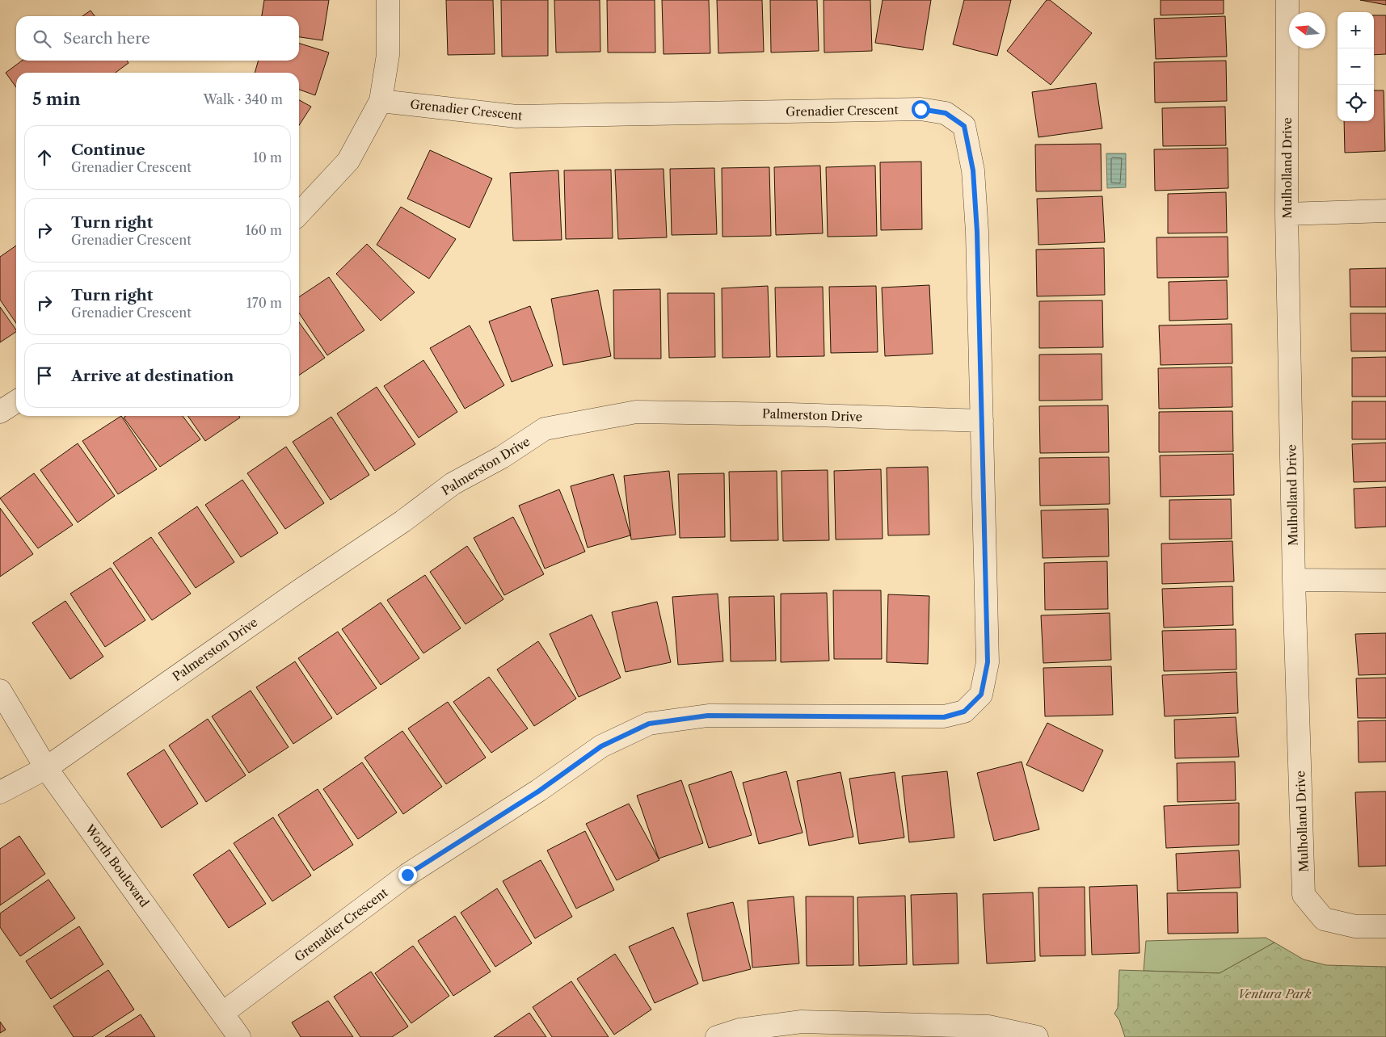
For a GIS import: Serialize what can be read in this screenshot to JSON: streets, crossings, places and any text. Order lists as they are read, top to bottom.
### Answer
{
  "streets": {
    "street": [
      "Grenadier Crescent",
      "Mulholland Drive",
      "Palmerston Drive",
      "Worth Boulevard"
    ]
  },
  "crossings": [
    ["Grenadier Crescent", "Palmerston Drive"],
    ["Grenadier Crescent", "Worth Boulevard"],
    ["Palmerston Drive", "Worth Boulevard"]
  ],
  "parks": ["Ventura Park"],
  "north": "left",
  "page": {
    "map_buttons": ["+", "−"],
    "search": "Search here",
    "heading": ["5 min", "Walk · 340 m"],
    "list": [
      ["Continue", "Grenadier Crescent", "10 m"],
      ["Turn right", "Grenadier Crescent", "160 m"],
      ["Turn right", "Grenadier Crescent", "170 m"],
      "Arrive at destination"
    ]
  }
}
